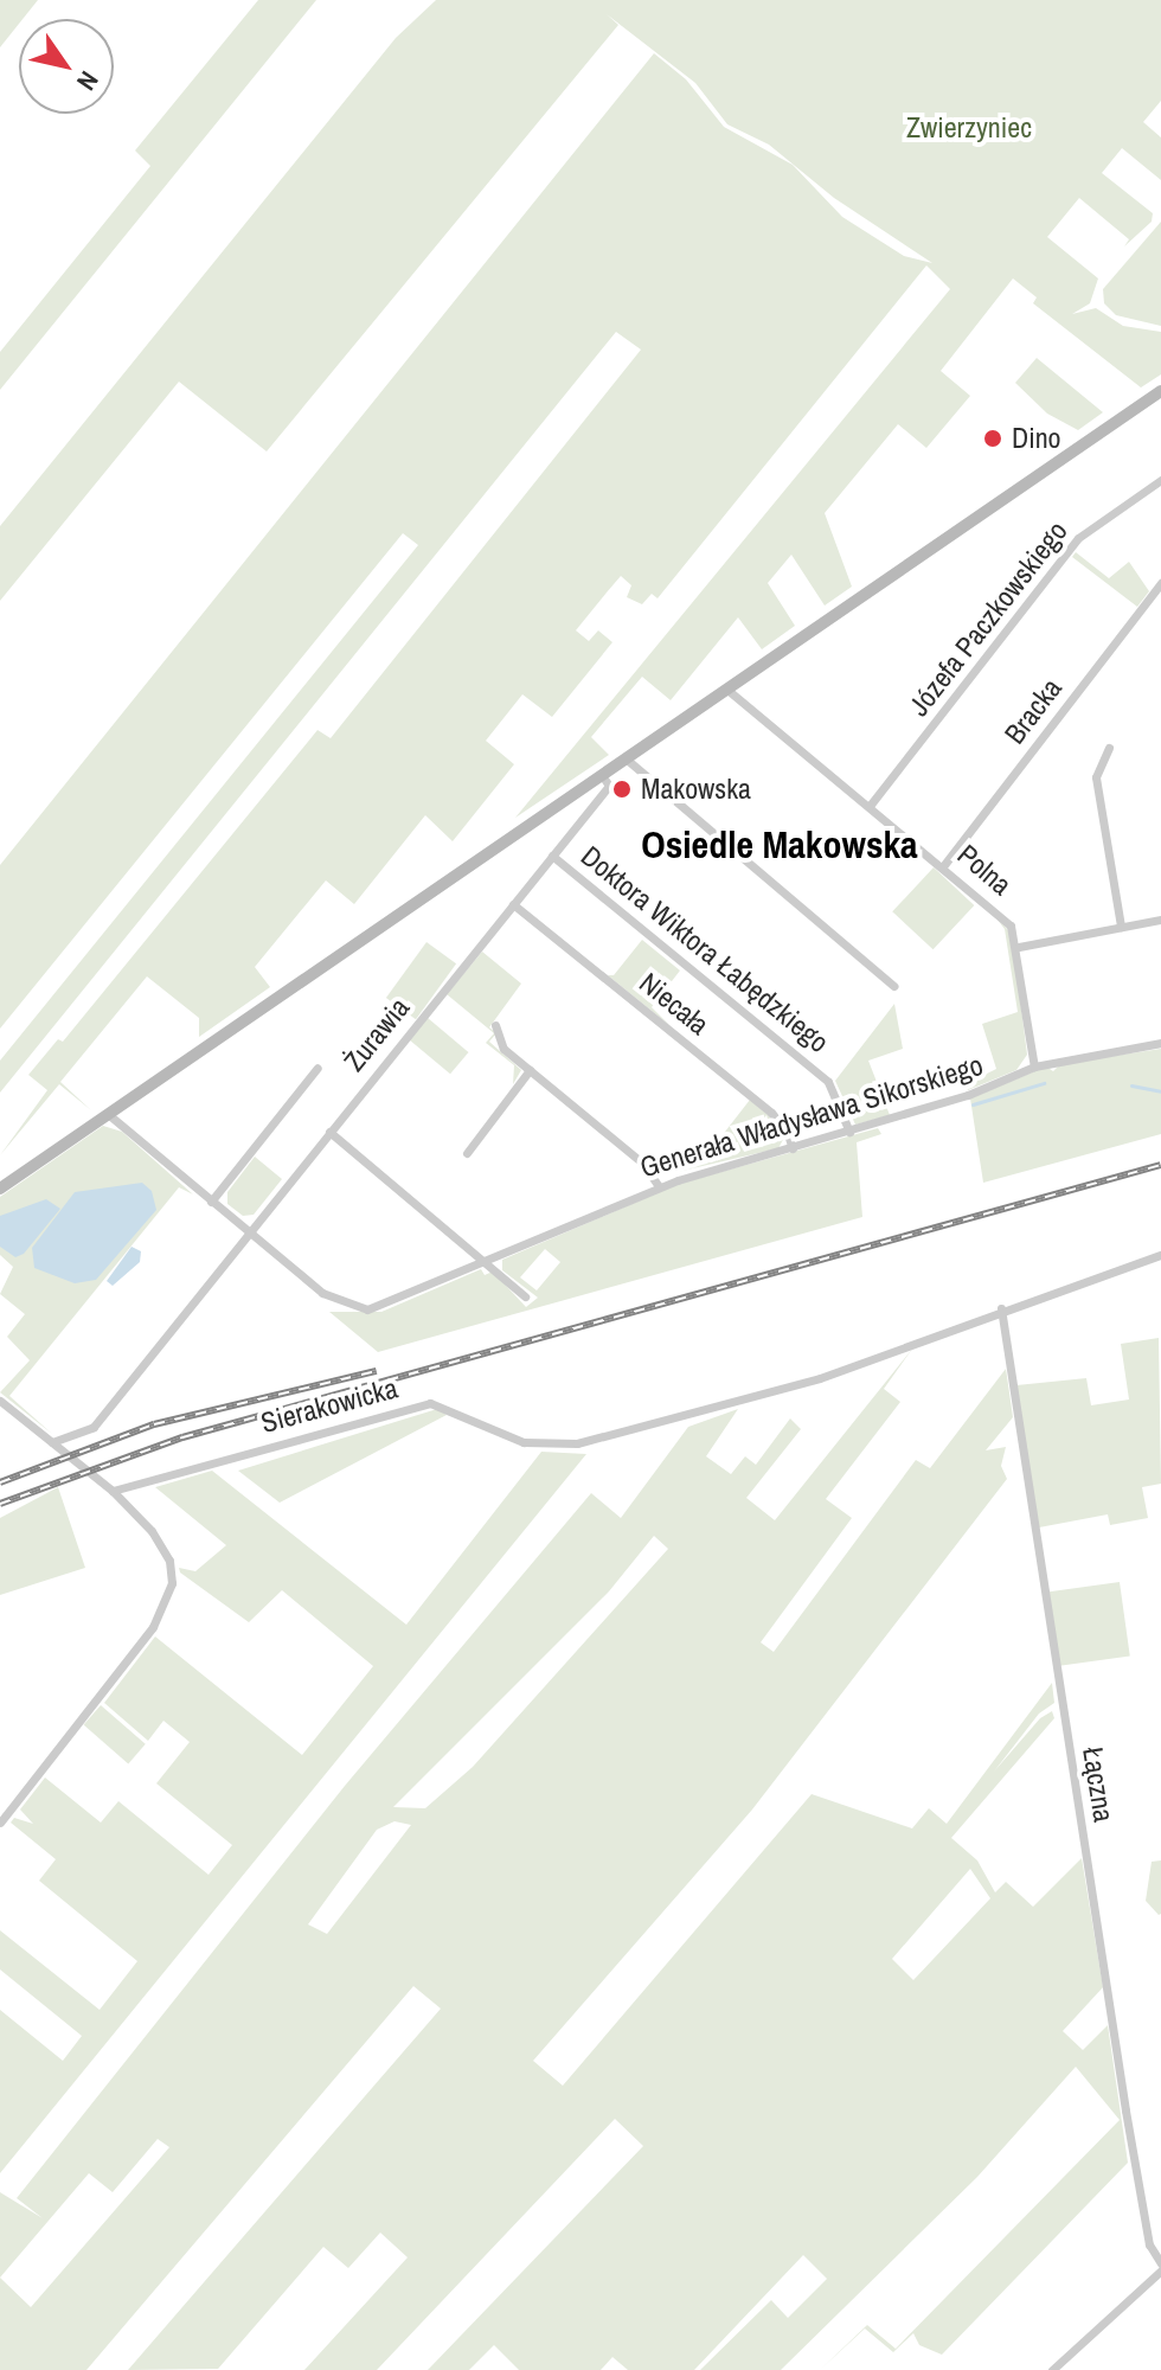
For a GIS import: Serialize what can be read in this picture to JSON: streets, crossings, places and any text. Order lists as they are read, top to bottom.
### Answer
{
  "streets": {
    "street": [
      "Józefa Paczkowskiego",
      "Bracka",
      "Polna",
      "Doktora Wiktora Łabędzkiego",
      "Niecała",
      "Żurawia",
      "Generała Władysława Sikorskiego",
      "Sierakowicka",
      "Łączna"
    ]
  },
  "crossings": [
    ["Józefa Paczkowskiego", "Polna"],
    ["Bracka", "Polna"],
    ["Polna", "Generała Władysława Sikorskiego"],
    ["Doktora Wiktora Łabędzkiego", "Żurawia"],
    ["Doktora Wiktora Łabędzkiego", "Generała Władysława Sikorskiego"],
    ["Niecała", "Żurawia"],
    ["Niecała", "Generała Władysława Sikorskiego"],
    ["Żurawia", "Generała Władysława Sikorskiego"],
    ["Sierakowicka", "Łączna"]
  ],
  "districts": ["Osiedle Makowska"],
  "parks": ["Zwierzyniec"],
  "places": ["Dino", "Makowska"],
  "north": "bottom right"
}
